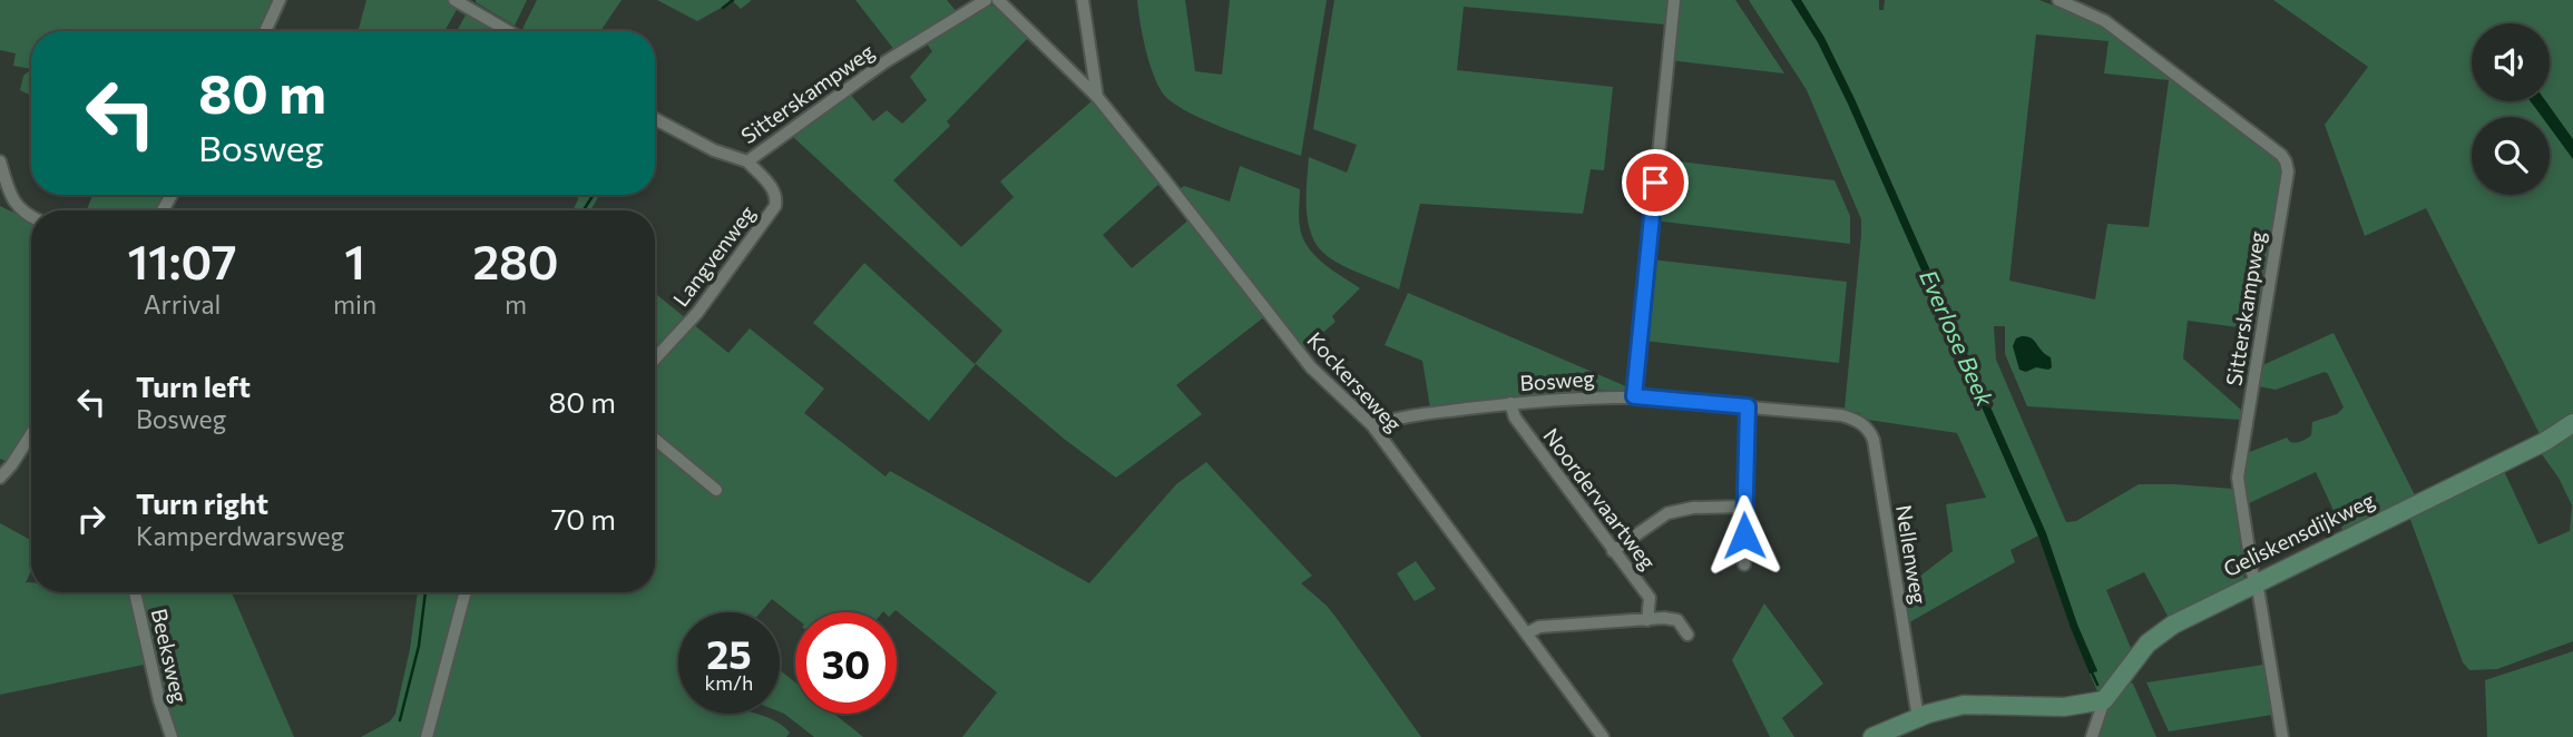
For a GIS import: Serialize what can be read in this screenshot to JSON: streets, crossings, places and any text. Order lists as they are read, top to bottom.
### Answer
{
  "streets": {
    "street": [
      "Sitterskampweg",
      "Langvenweg",
      "Bosweg",
      "Kockerseweg",
      "Noordervaartweg",
      "Geliskensdijkweg",
      "Nellenweg",
      "Beeksweg"
    ]
  },
  "crossings": [
    ["Sitterskampweg", "Langvenweg"],
    ["Sitterskampweg", "Geliskensdijkweg"],
    ["Bosweg", "Kockerseweg"],
    ["Bosweg", "Noordervaartweg"],
    ["Bosweg", "Nellenweg"]
  ],
  "water": ["Everlose Beek"],
  "page": {
    "turn": ["80 m", "Bosweg"],
    "eta": [
      "11:07",
      "Arrival",
      "1",
      "min",
      "280",
      "m"
    ],
    "list": [
      {
        "name": "Turn left",
        "note": "Bosweg",
        "value": "80 m"
      },
      {
        "name": "Turn right",
        "note": "Kamperdwarsweg",
        "value": "70 m"
      }
    ],
    "speed": "25 km/h",
    "limit": "30"
  }
}
